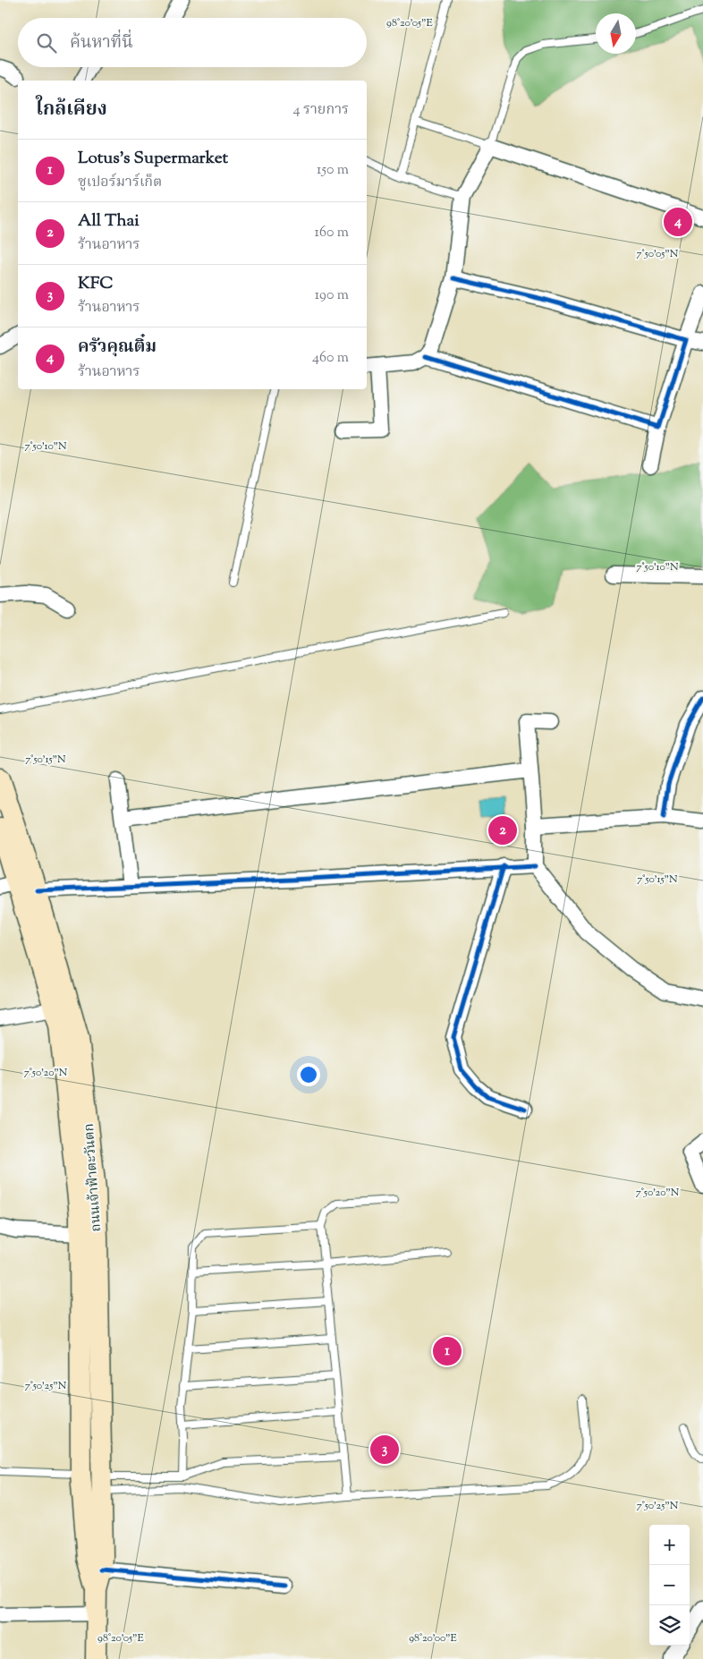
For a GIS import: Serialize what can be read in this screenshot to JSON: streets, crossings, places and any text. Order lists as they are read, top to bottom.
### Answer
{
  "streets": {
    "main road": ["ถนนเจ้าฟ้าตะวันตก"]
  },
  "north": "bottom",
  "page": {
    "search": "ค้นหาที่นี่",
    "heading": ["ใกล้เคียง", "4 รายการ"],
    "list": [
      {
        "mark": "1",
        "name": "Lotus's Supermarket",
        "note": "ซูเปอร์มาร์เก็ต",
        "value": "150 m"
      },
      {
        "mark": "2",
        "name": "All Thai",
        "note": "ร้านอาหาร",
        "value": "160 m"
      },
      {
        "mark": "3",
        "name": "KFC",
        "note": "ร้านอาหาร",
        "value": "190 m"
      },
      {
        "mark": "4",
        "name": "ครัวคุณติ๋ม",
        "note": "ร้านอาหาร",
        "value": "460 m"
      }
    ],
    "pins": [
      "4",
      "2",
      "1",
      "3"
    ],
    "map_buttons": ["+", "−"]
  },
  "coordinates": [
    "98°20'05\"E",
    "7°50'05\"N",
    "7°50'10\"N",
    "7°50'15\"N",
    "7°50'20\"N",
    "7°50'25\"N",
    "98°20'00\"E"
  ]
}
